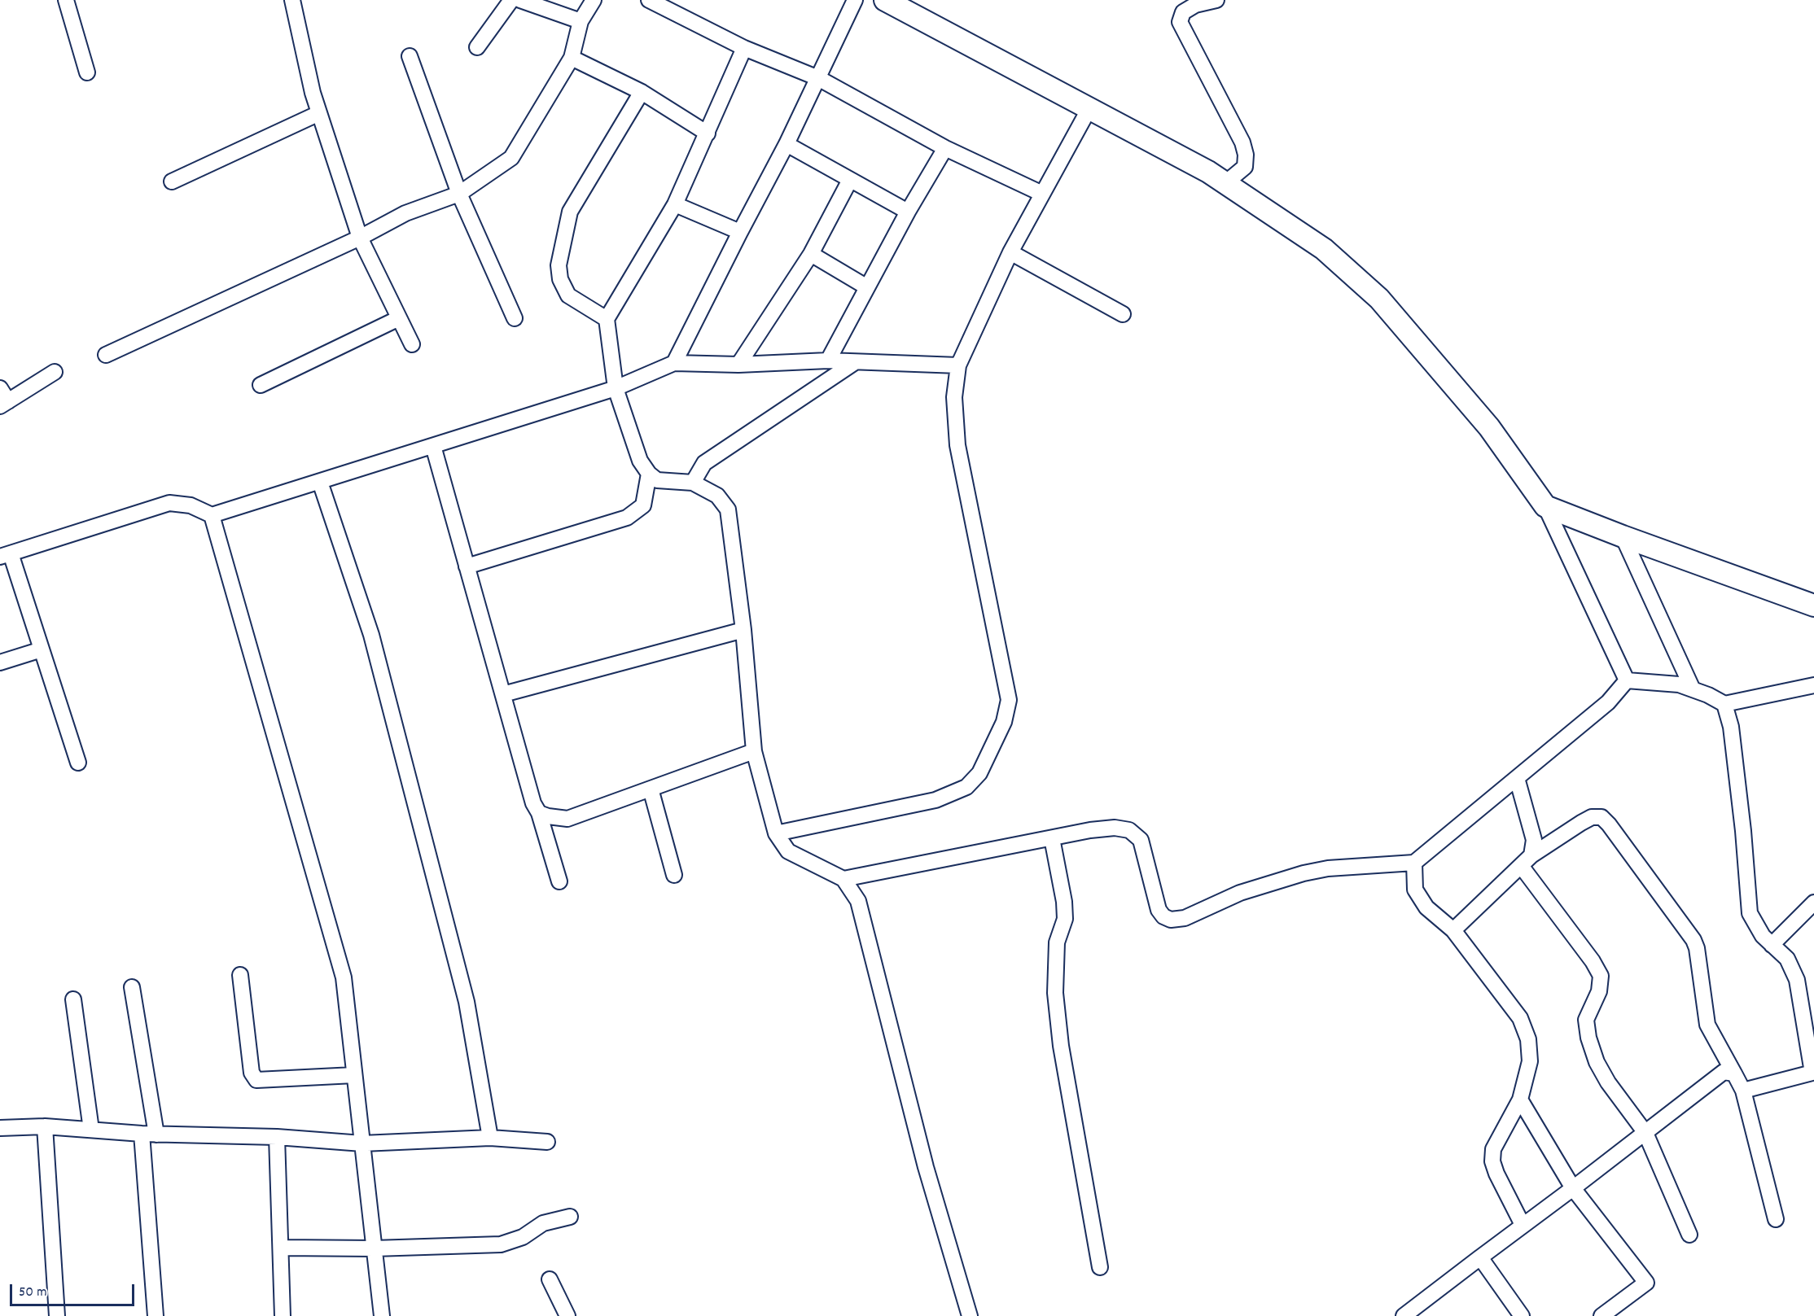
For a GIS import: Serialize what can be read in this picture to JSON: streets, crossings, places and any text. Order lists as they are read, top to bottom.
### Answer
{
  "scale_bar": "50 m"
}
